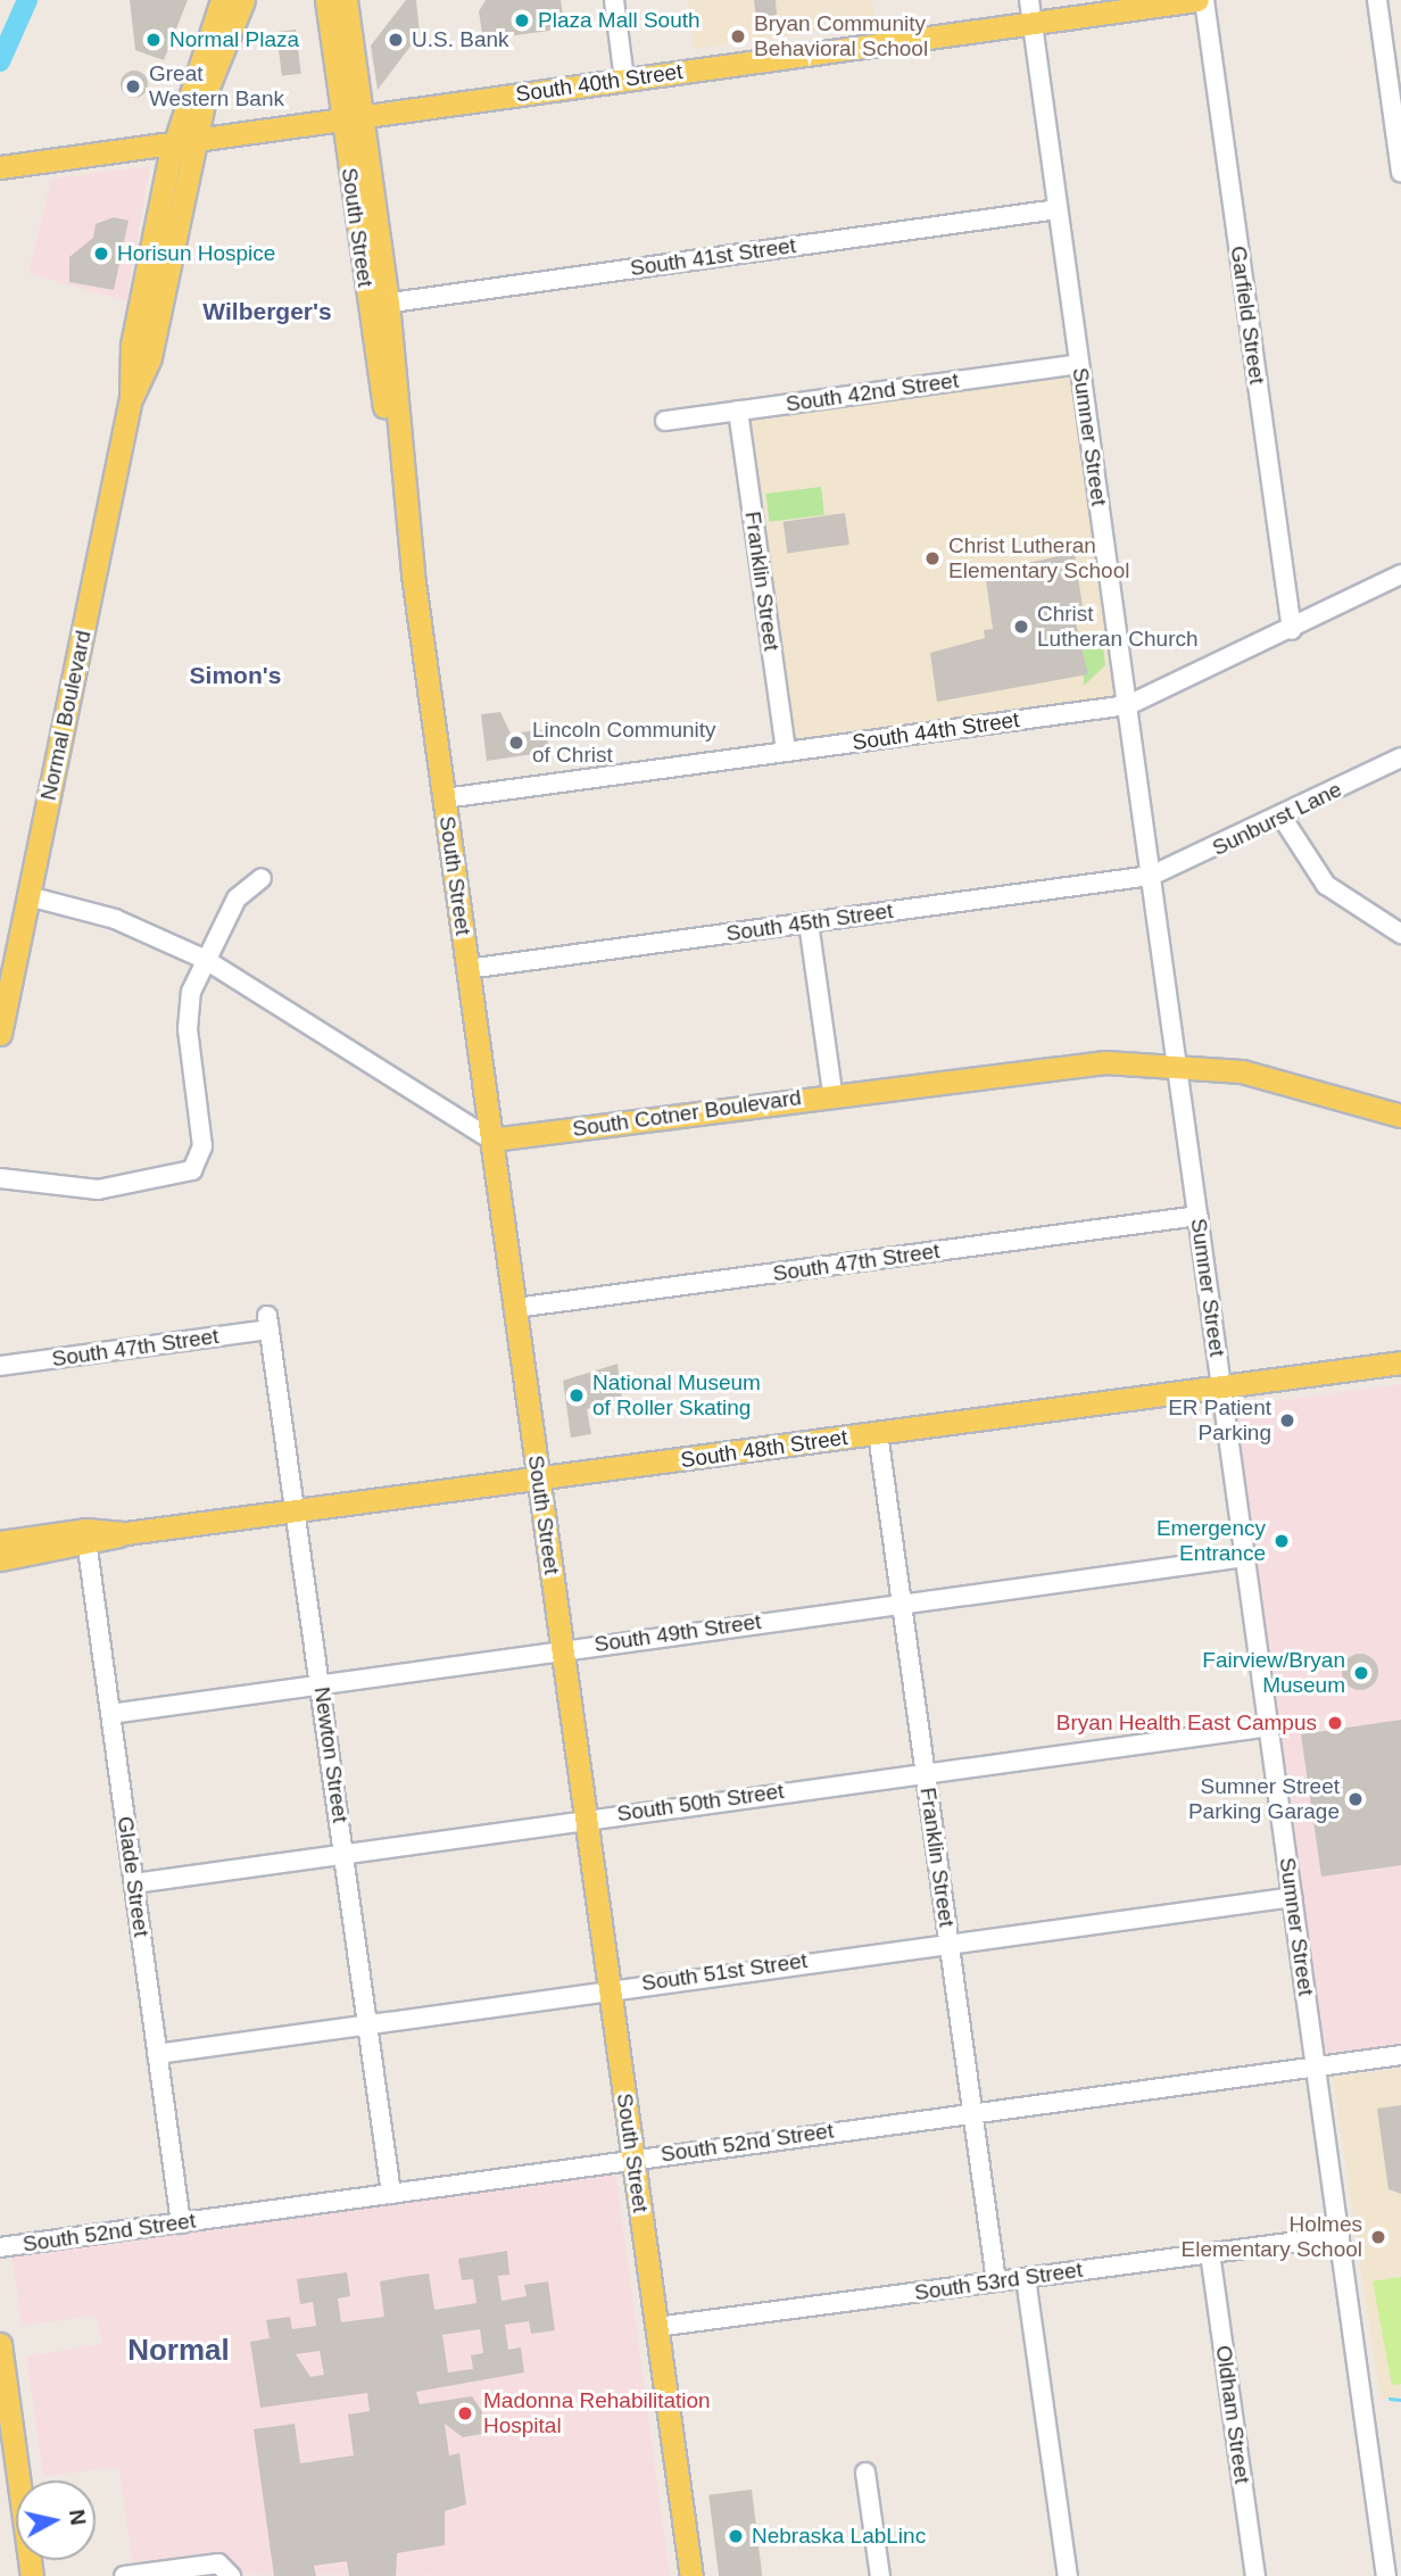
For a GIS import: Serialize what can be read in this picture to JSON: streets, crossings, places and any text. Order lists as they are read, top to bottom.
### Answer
{
  "streets": {
    "main road": [
      "South 40th Street",
      "South Street",
      "Normal Boulevard",
      "South Cotner Boulevard",
      "South 48th Street"
    ],
    "street": [
      "South 41st Street",
      "Garfield Street",
      "South 42nd Street",
      "Sumner Street",
      "Franklin Street",
      "South 44th Street",
      "Sunburst Lane",
      "South 45th Street",
      "South 47th Street",
      "South 49th Street",
      "Newton Street",
      "South 50th Street",
      "Glade Street",
      "South 51st Street",
      "South 52nd Street",
      "South 53rd Street",
      "Oldham Street"
    ]
  },
  "crossings": [
    ["South 40th Street", "South Street"],
    ["South 40th Street", "Sumner Street"],
    ["South 40th Street", "Normal Boulevard"],
    ["South Street", "South 41st Street"],
    ["South Street", "South 44th Street"],
    ["South Street", "South 45th Street"],
    ["South Street", "South Cotner Boulevard"],
    ["South Street", "South 47th Street"],
    ["South Street", "South 48th Street"],
    ["South Street", "South 49th Street"],
    ["South Street", "South 50th Street"],
    ["South Street", "South 51st Street"],
    ["South Street", "South 52nd Street"],
    ["South Street", "South 53rd Street"],
    ["South 41st Street", "Sumner Street"],
    ["Garfield Street", "South 44th Street"],
    ["South 42nd Street", "Sumner Street"],
    ["South 42nd Street", "Franklin Street"],
    ["Sumner Street", "South 44th Street"],
    ["Sumner Street", "Sunburst Lane"],
    ["Sumner Street", "South 45th Street"],
    ["Sumner Street", "South Cotner Boulevard"],
    ["Sumner Street", "South 47th Street"],
    ["Sumner Street", "South 48th Street"],
    ["Sumner Street", "South 49th Street"],
    ["Sumner Street", "South 50th Street"],
    ["Sumner Street", "South 51st Street"],
    ["Sumner Street", "South 52nd Street"],
    ["Sumner Street", "South 53rd Street"],
    ["Franklin Street", "South 44th Street"],
    ["Franklin Street", "South 48th Street"],
    ["Franklin Street", "South 49th Street"],
    ["Franklin Street", "South 50th Street"],
    ["Franklin Street", "South 51st Street"],
    ["Franklin Street", "South 52nd Street"],
    ["Franklin Street", "South 53rd Street"],
    ["Sunburst Lane", "South 45th Street"],
    ["South 47th Street", "Newton Street"],
    ["South 48th Street", "Newton Street"],
    ["South 48th Street", "Glade Street"],
    ["South 49th Street", "Newton Street"],
    ["South 49th Street", "Glade Street"],
    ["Newton Street", "South 50th Street"],
    ["Newton Street", "South 51st Street"],
    ["Newton Street", "South 52nd Street"],
    ["South 50th Street", "Glade Street"],
    ["Glade Street", "South 51st Street"],
    ["Glade Street", "South 52nd Street"],
    ["South 53rd Street", "Oldham Street"]
  ],
  "districts": ["Wilberger's", "Simon's", "Normal"],
  "places": [
    "Plaza Mall South",
    "Bryan Community Behavioral School",
    "Normal Plaza",
    "U.S. Bank",
    "Great Western Bank",
    "Horisun Hospice",
    "Christ Lutheran Elementary School",
    "Christ Lutheran Church",
    "Lincoln Community of Christ",
    "National Museum of Roller Skating",
    "ER Patient Parking",
    "Emergency Entrance",
    "Fairview/Bryan Museum",
    "Bryan Health East Campus",
    "Sumner Street Parking Garage",
    "Holmes Elementary School",
    "Madonna Rehabilitation Hospital",
    "Nebraska LabLinc"
  ],
  "north": "right"
}
